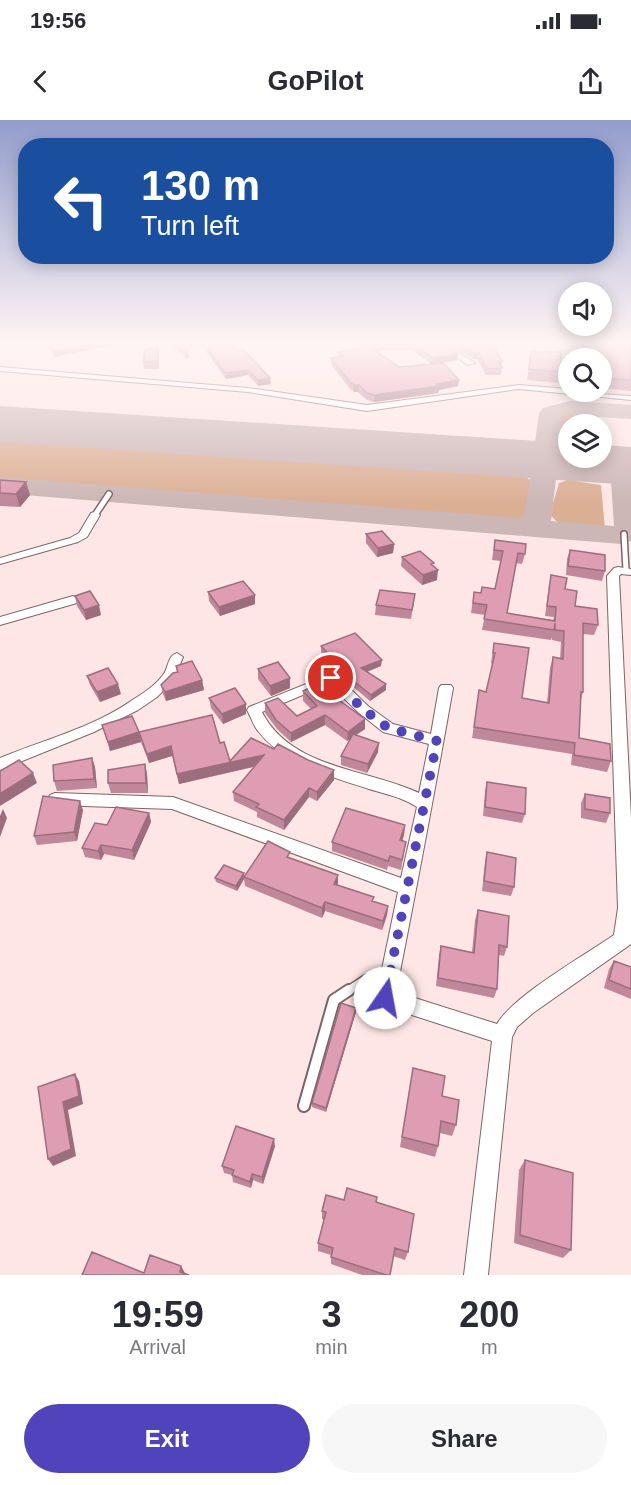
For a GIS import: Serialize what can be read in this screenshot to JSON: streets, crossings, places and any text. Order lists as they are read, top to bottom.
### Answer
{
  "page": {
    "status": "19:56",
    "header": "GoPilot",
    "turn": ["130 m", "Turn left"],
    "eta": [
      "19:59",
      "Arrival",
      "3",
      "min",
      "200",
      "m"
    ],
    "buttons": ["Exit", "Share"]
  }
}
